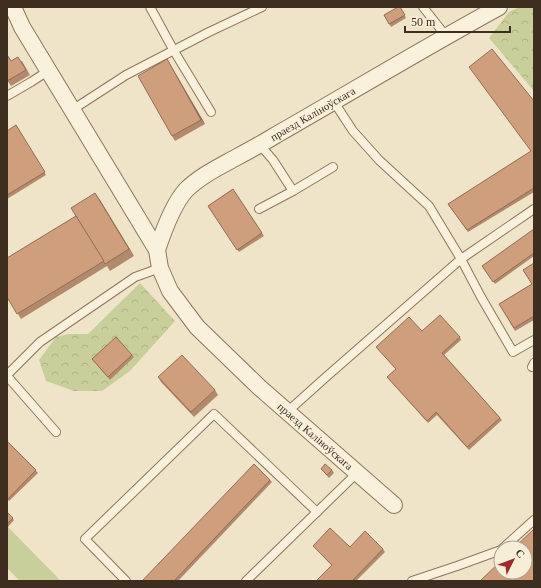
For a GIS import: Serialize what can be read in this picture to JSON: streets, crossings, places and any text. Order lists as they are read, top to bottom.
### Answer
{
  "streets": {
    "street": ["праезд Каліноўскага"]
  },
  "scale_bar": "50 m",
  "north": "top right"
}
